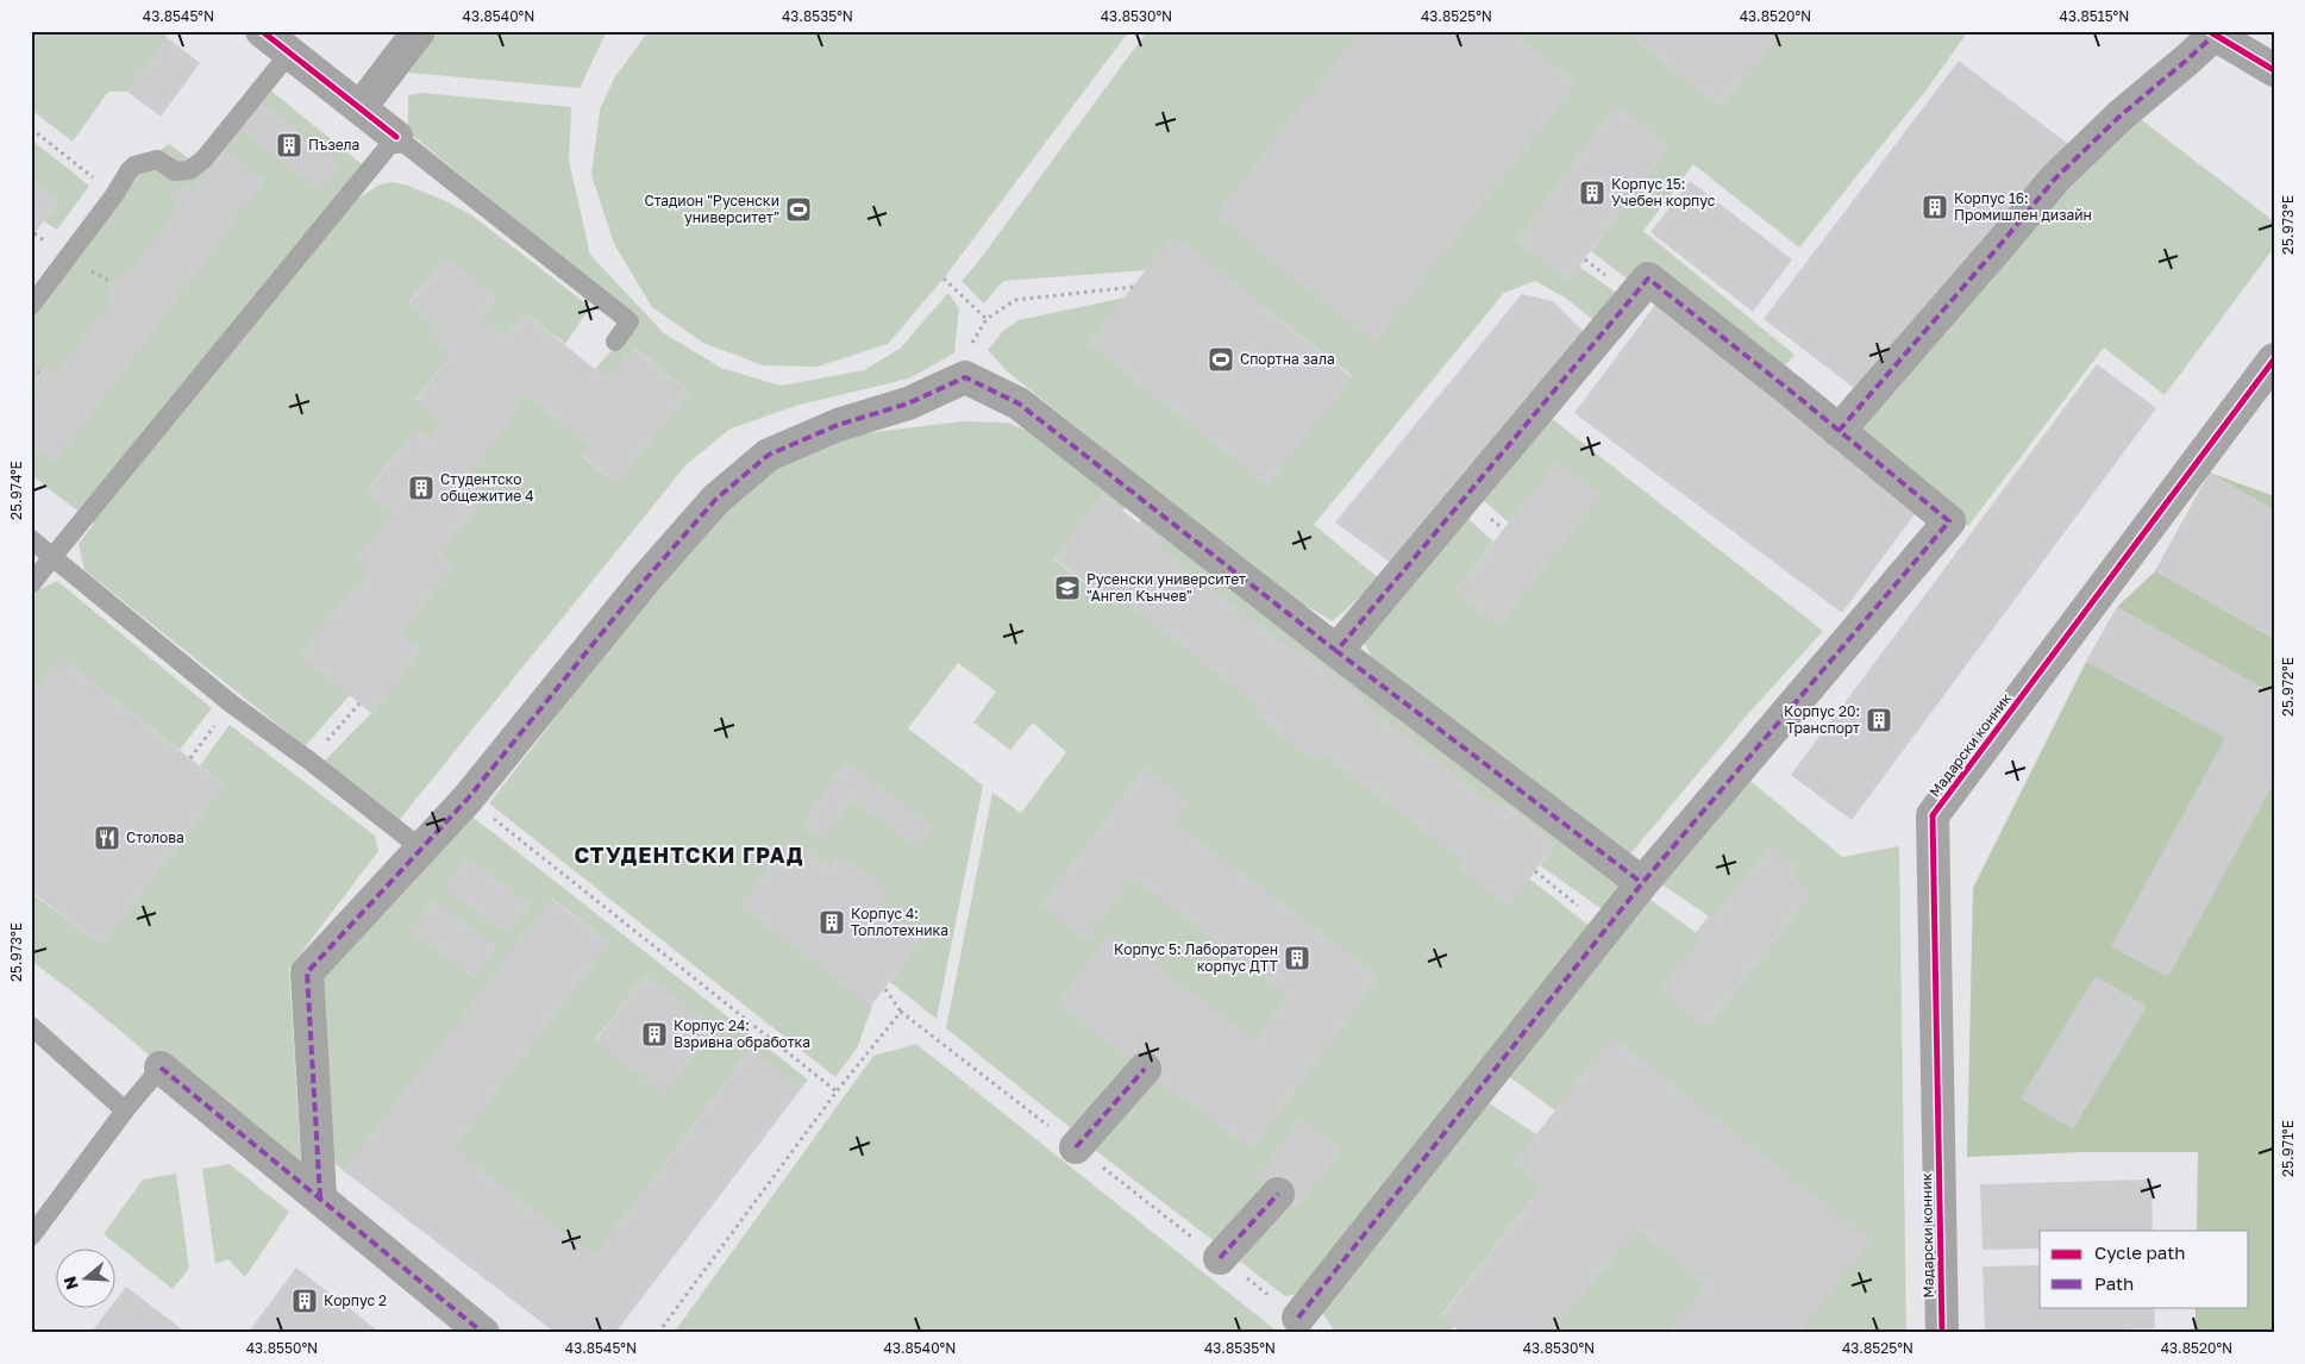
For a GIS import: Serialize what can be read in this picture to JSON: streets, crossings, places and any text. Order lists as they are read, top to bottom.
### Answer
{
  "streets": {
    "street": ["Мадарски конник"]
  },
  "districts": ["СТУДЕНТСКИ ГРАД"],
  "places": {
    "building": [
      "Пъзела",
      "Корпус 15: Учебен корпус",
      "Корпус 16: Промишлен дизайн",
      "Студентско общежитие 4",
      "Корпус 20: Транспорт",
      "Корпус 4: Топлотехника",
      "Корпус 5: Лабораторен корпус ДТТ",
      "Корпус 24: Взривна обработка",
      "Корпус 2"
    ],
    "sports": ["Стадион \"Русенски университет\"", "Спортна зала"],
    "school or university": ["Русенски университет \"Ангел Кънчев\""],
    "restaurant": ["Столова"]
  },
  "legend": ["Cycle path", "Path"],
  "north": "left",
  "coordinates": [
    "43.8545°N",
    "43.8540°N",
    "43.8535°N",
    "43.8530°N",
    "43.8525°N",
    "43.8520°N",
    "43.8515°N",
    "25.973°E",
    "25.974°E",
    "25.972°E",
    "25.971°E",
    "43.8550°N"
  ]
}
